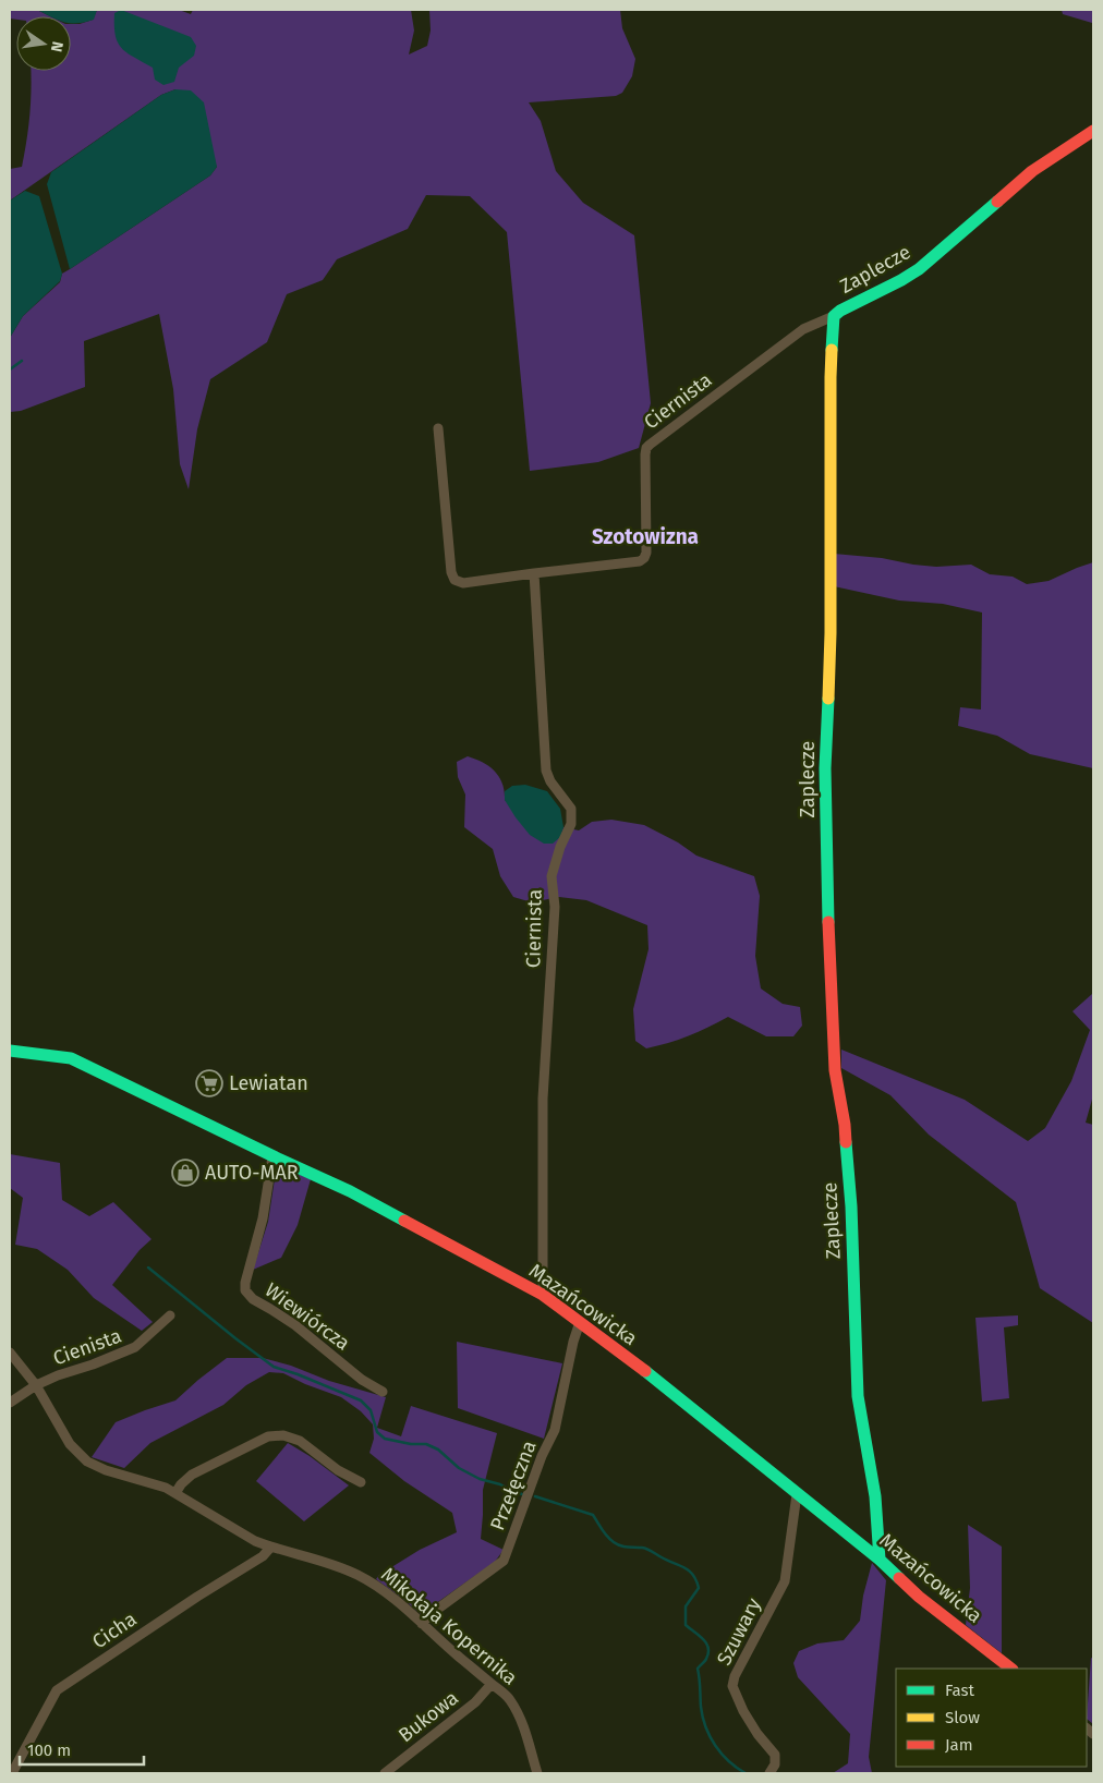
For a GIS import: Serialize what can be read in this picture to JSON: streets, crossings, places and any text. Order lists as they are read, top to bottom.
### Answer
{
  "streets": {
    "street": [
      "Zaplecze",
      "Ciernista",
      "Mazańcowicka",
      "Wiewiórcza",
      "Cienista",
      "Przełęczna",
      "Mikołaja Kopernika",
      "Cicha",
      "Szuwary",
      "Bukowa"
    ]
  },
  "crossings": [
    ["Zaplecze", "Ciernista"],
    ["Zaplecze", "Mazańcowicka"],
    ["Ciernista", "Mazańcowicka"],
    ["Mazańcowicka", "Wiewiórcza"],
    ["Mazańcowicka", "Przełęczna"],
    ["Mazańcowicka", "Szuwary"],
    ["Cienista", "Mikołaja Kopernika"],
    ["Przełęczna", "Mikołaja Kopernika"],
    ["Mikołaja Kopernika", "Cicha"],
    ["Mikołaja Kopernika", "Bukowa"]
  ],
  "districts": ["Szotowizna"],
  "places": {
    "supermarket": ["Lewiatan"],
    "shop": ["AUTO-MAR"]
  },
  "legend": ["Fast", "Slow", "Jam"],
  "scale_bar": "100 m",
  "north": "right"
}
